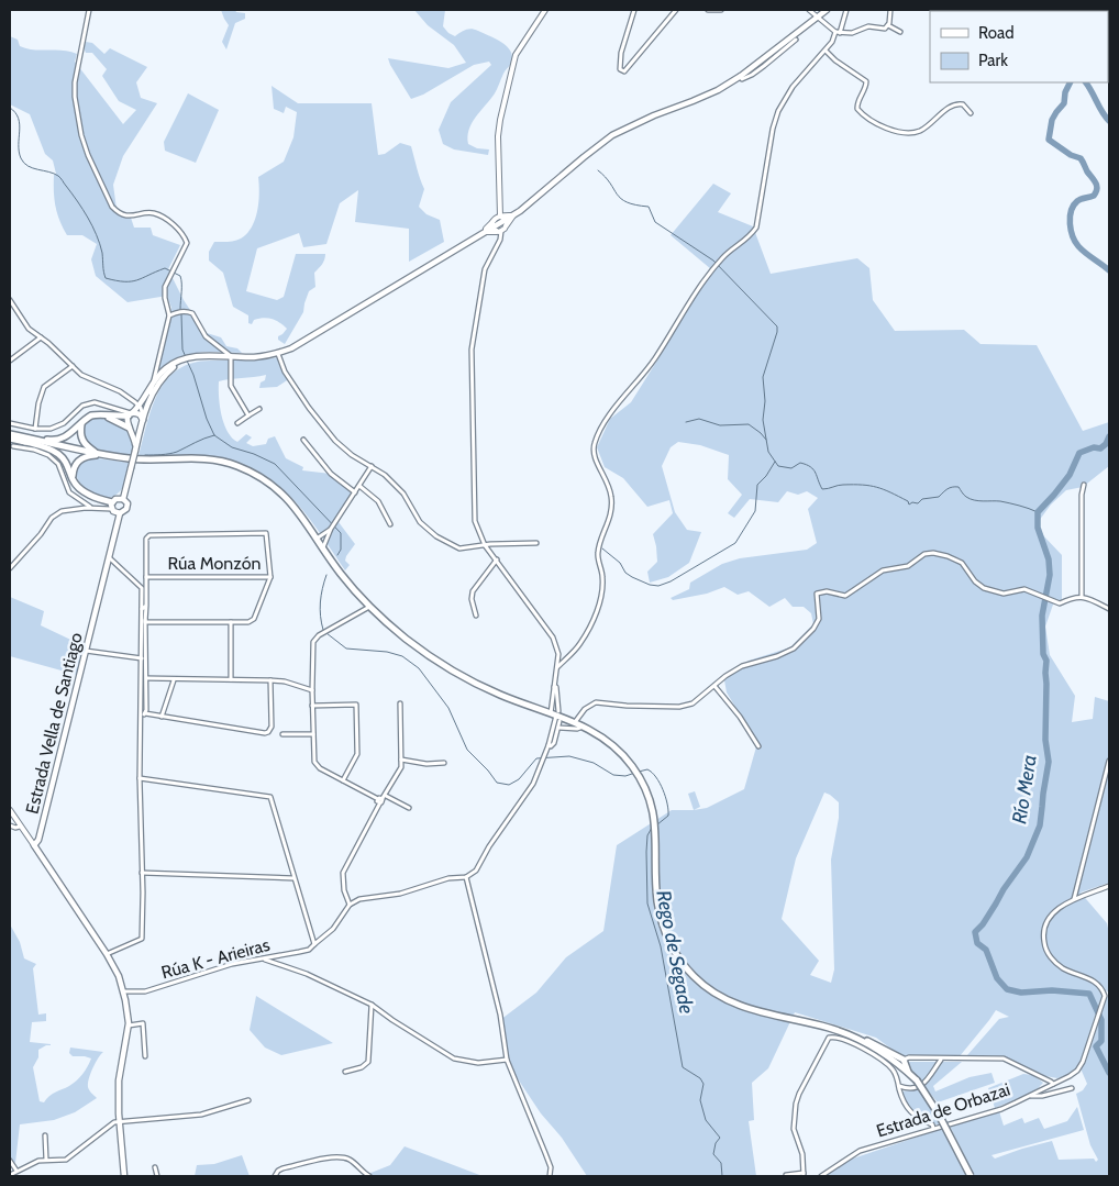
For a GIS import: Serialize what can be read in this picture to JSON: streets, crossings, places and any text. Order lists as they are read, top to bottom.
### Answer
{
  "streets": {
    "main road": ["Estrada Vella de Santiago"],
    "street": ["Rúa Monzón", "Rúa K - Arieiras", "Estrada de Orbazai"]
  },
  "water": ["Río Mera", "Rego de Segade"],
  "legend": ["Road", "Park"]
}
